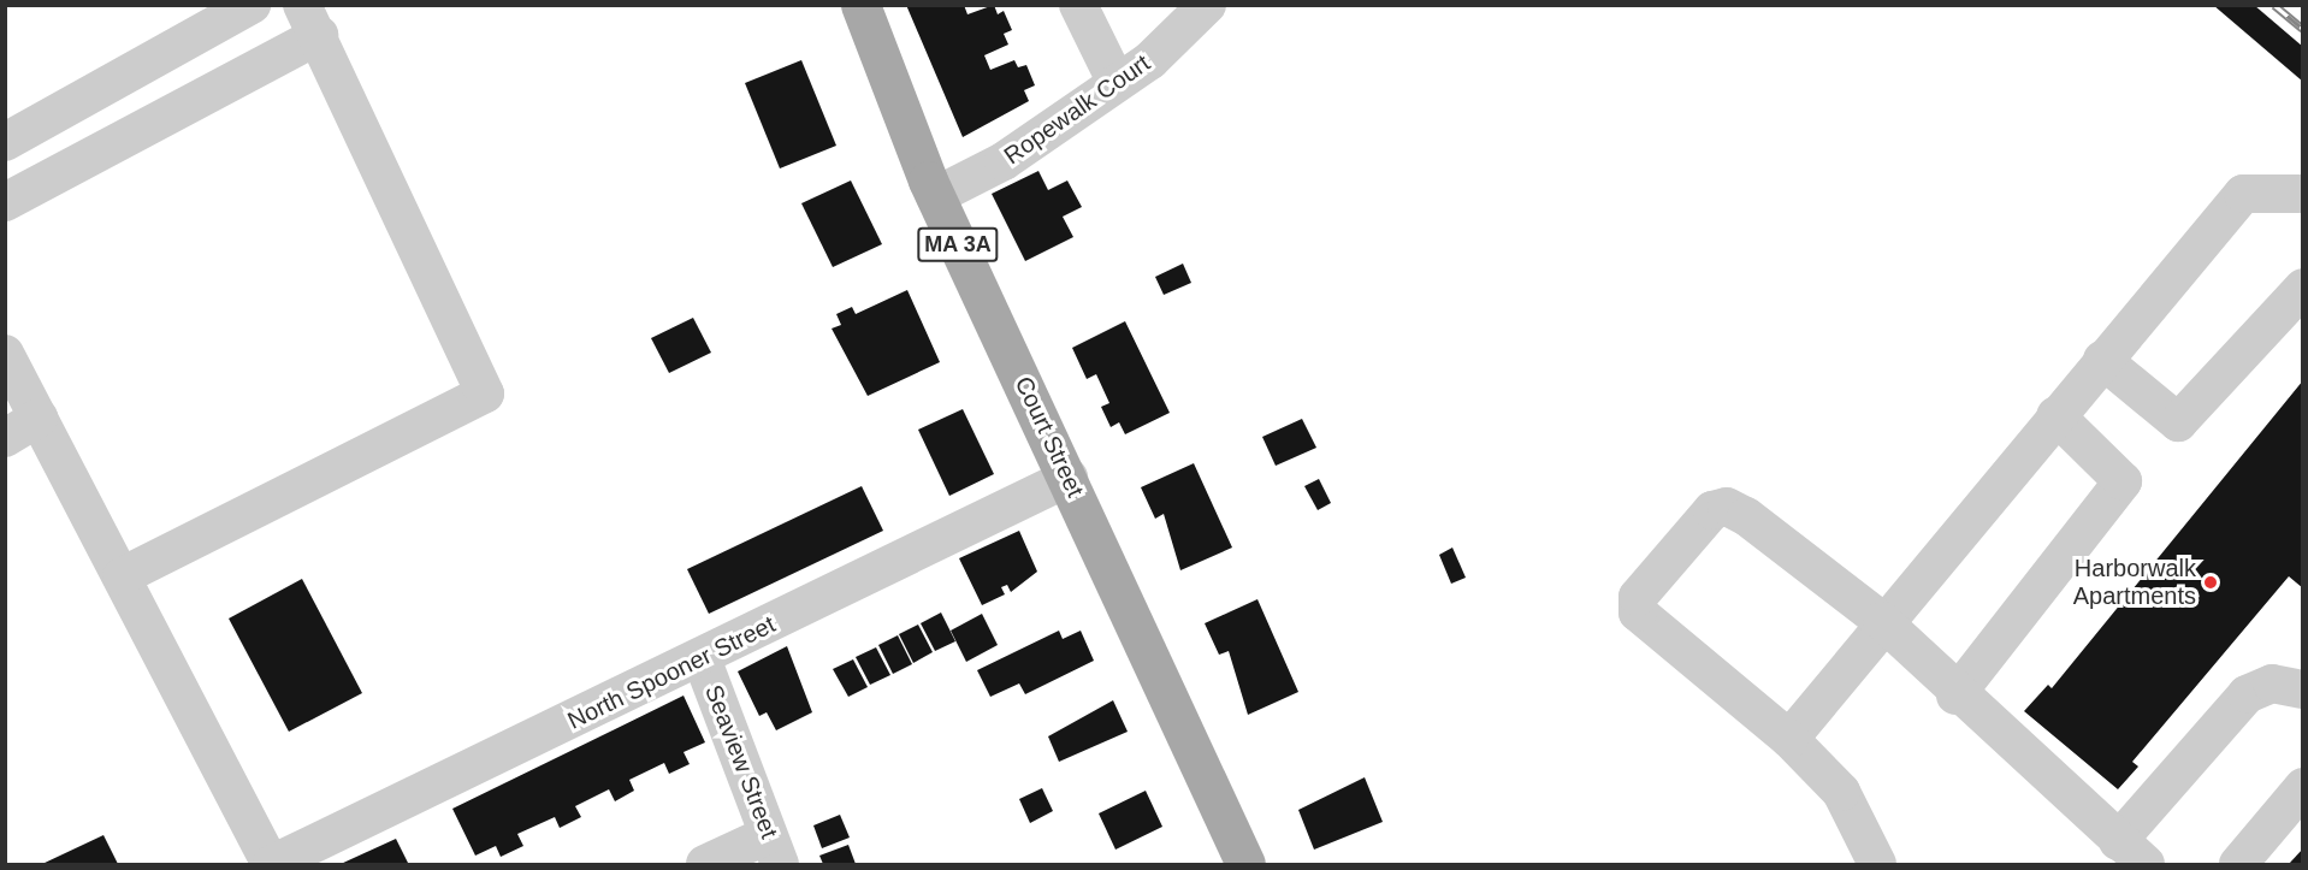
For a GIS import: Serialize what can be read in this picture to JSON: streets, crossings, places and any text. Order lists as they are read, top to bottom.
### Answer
{
  "streets": {
    "main road": ["MA 3A", "Court Street"],
    "street": ["Ropewalk Court", "North Spooner Street", "Seaview Street"]
  },
  "crossings": [
    ["Ropewalk Court", "Court Street"],
    ["Court Street", "North Spooner Street"],
    ["North Spooner Street", "Seaview Street"]
  ],
  "places": ["Harborwalk Apartments"]
}
